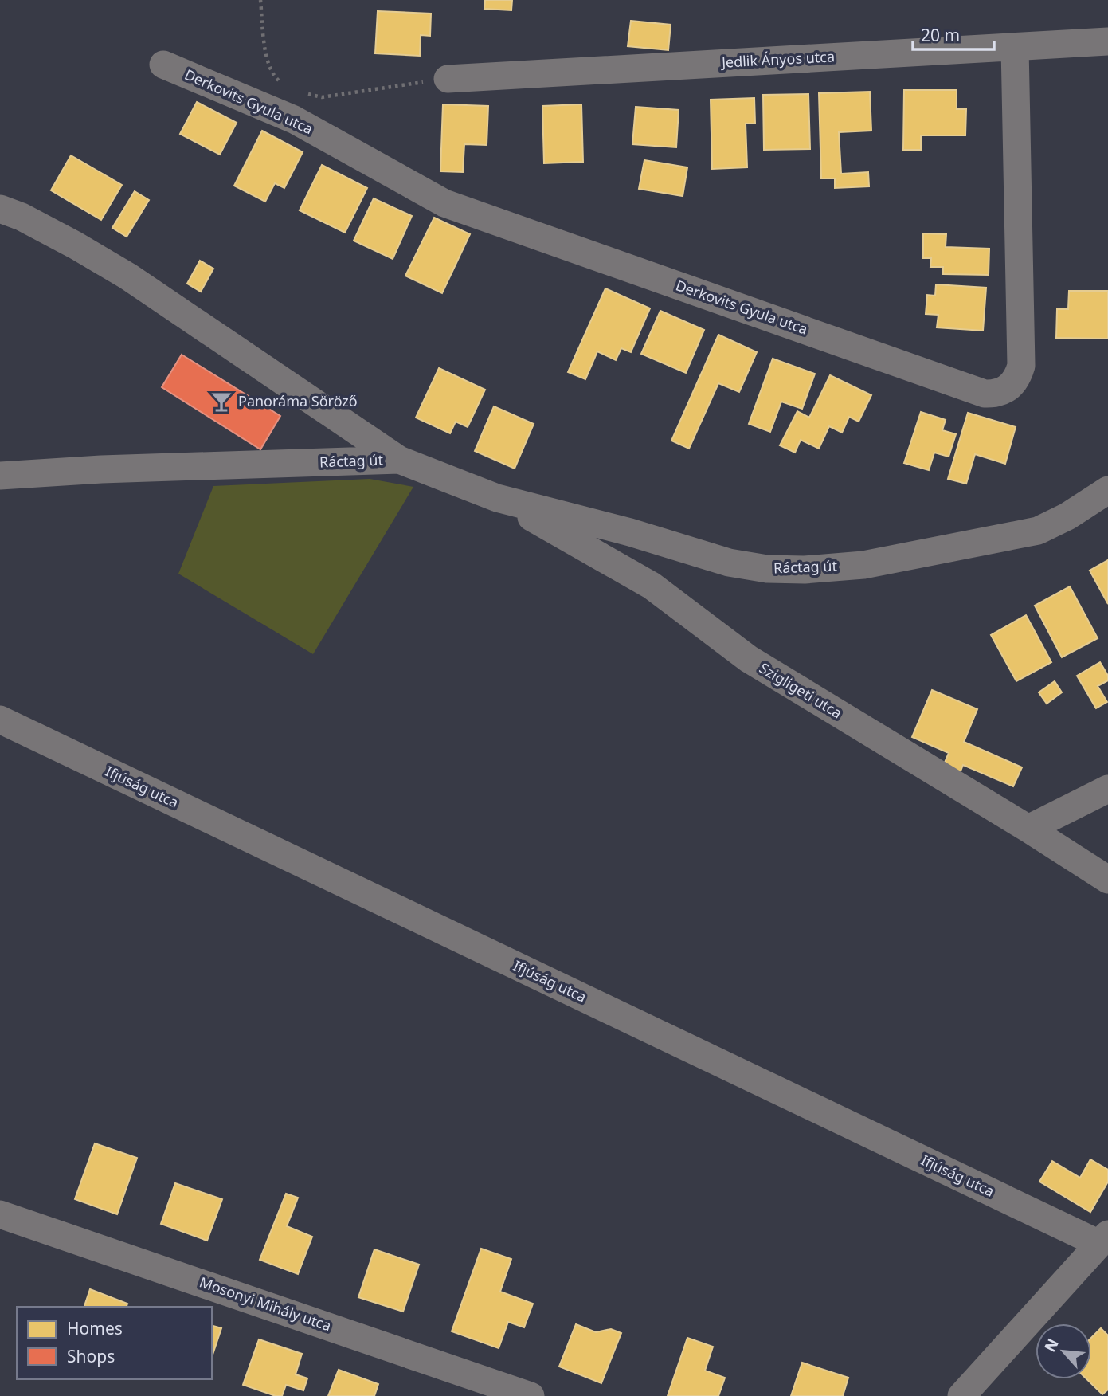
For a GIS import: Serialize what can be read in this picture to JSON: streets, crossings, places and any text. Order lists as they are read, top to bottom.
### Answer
{
  "streets": {
    "street": [
      "Jedlik Ányos utca",
      "Derkovits Gyula utca",
      "Ráctag út",
      "Szigligeti utca",
      "Ifjúság utca",
      "Mosonyi Mihály utca"
    ]
  },
  "crossings": [
    ["Jedlik Ányos utca", "Derkovits Gyula utca"],
    ["Ráctag út", "Szigligeti utca"]
  ],
  "places": {
    "bar": ["Panoráma Söröző"]
  },
  "legend": ["Homes", "Shops"],
  "scale_bar": "20 m",
  "north": "top left"
}
